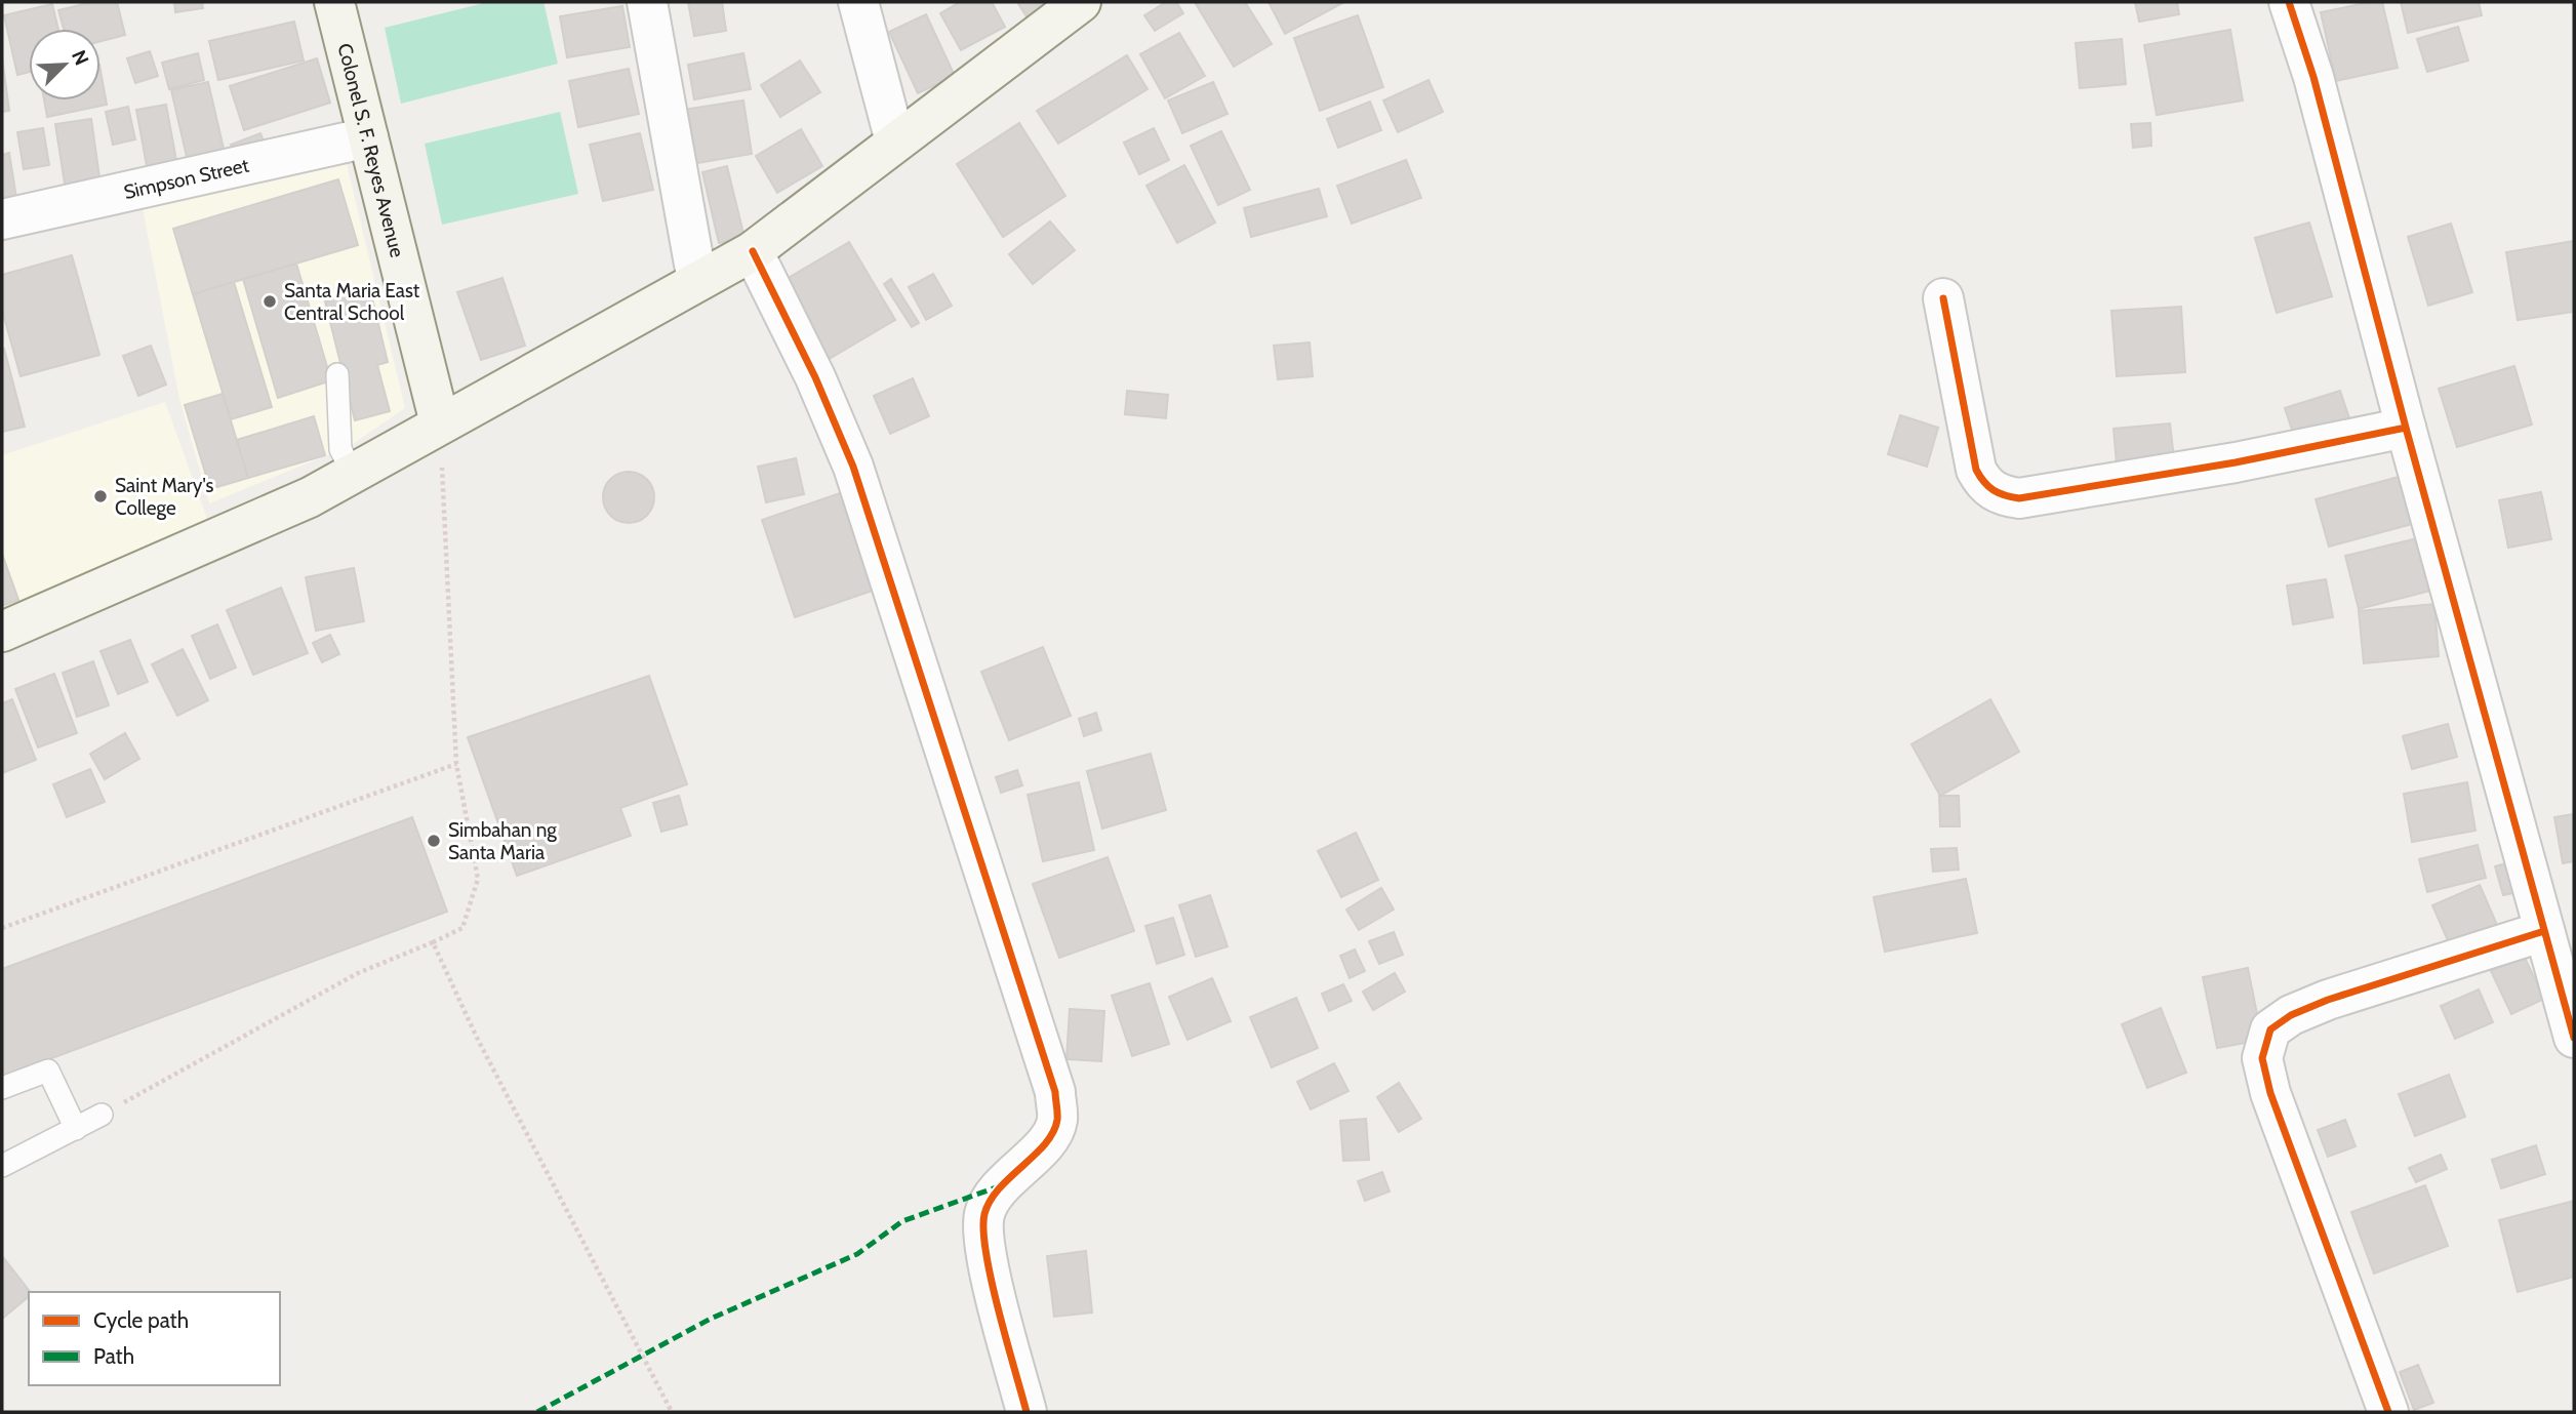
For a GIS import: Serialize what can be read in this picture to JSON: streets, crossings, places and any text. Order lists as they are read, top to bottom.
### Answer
{
  "streets": {
    "main road": ["Colonel S. F. Reyes Avenue"],
    "street": ["Simpson Street"]
  },
  "crossings": [
    ["Colonel S. F. Reyes Avenue", "Simpson Street"]
  ],
  "places": ["Santa Maria East Central School", "Saint Mary's College", "Simbahan ng Santa Maria"],
  "legend": ["Cycle path", "Path"],
  "north": "top right"
}
